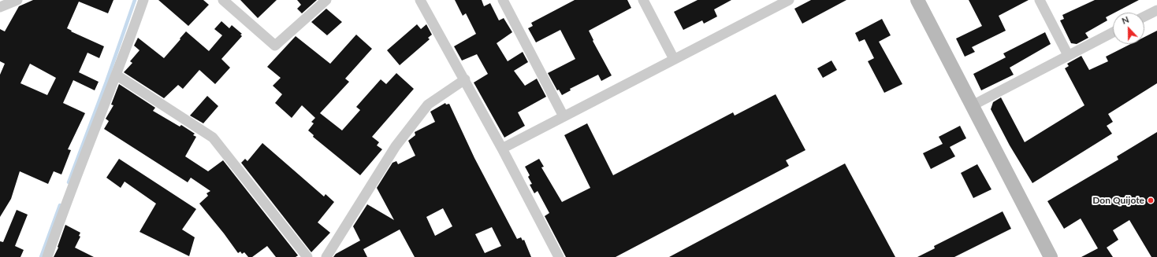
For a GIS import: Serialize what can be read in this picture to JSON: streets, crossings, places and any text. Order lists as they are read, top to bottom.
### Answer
{
  "places": ["Don Quijote"],
  "north": "top"
}
